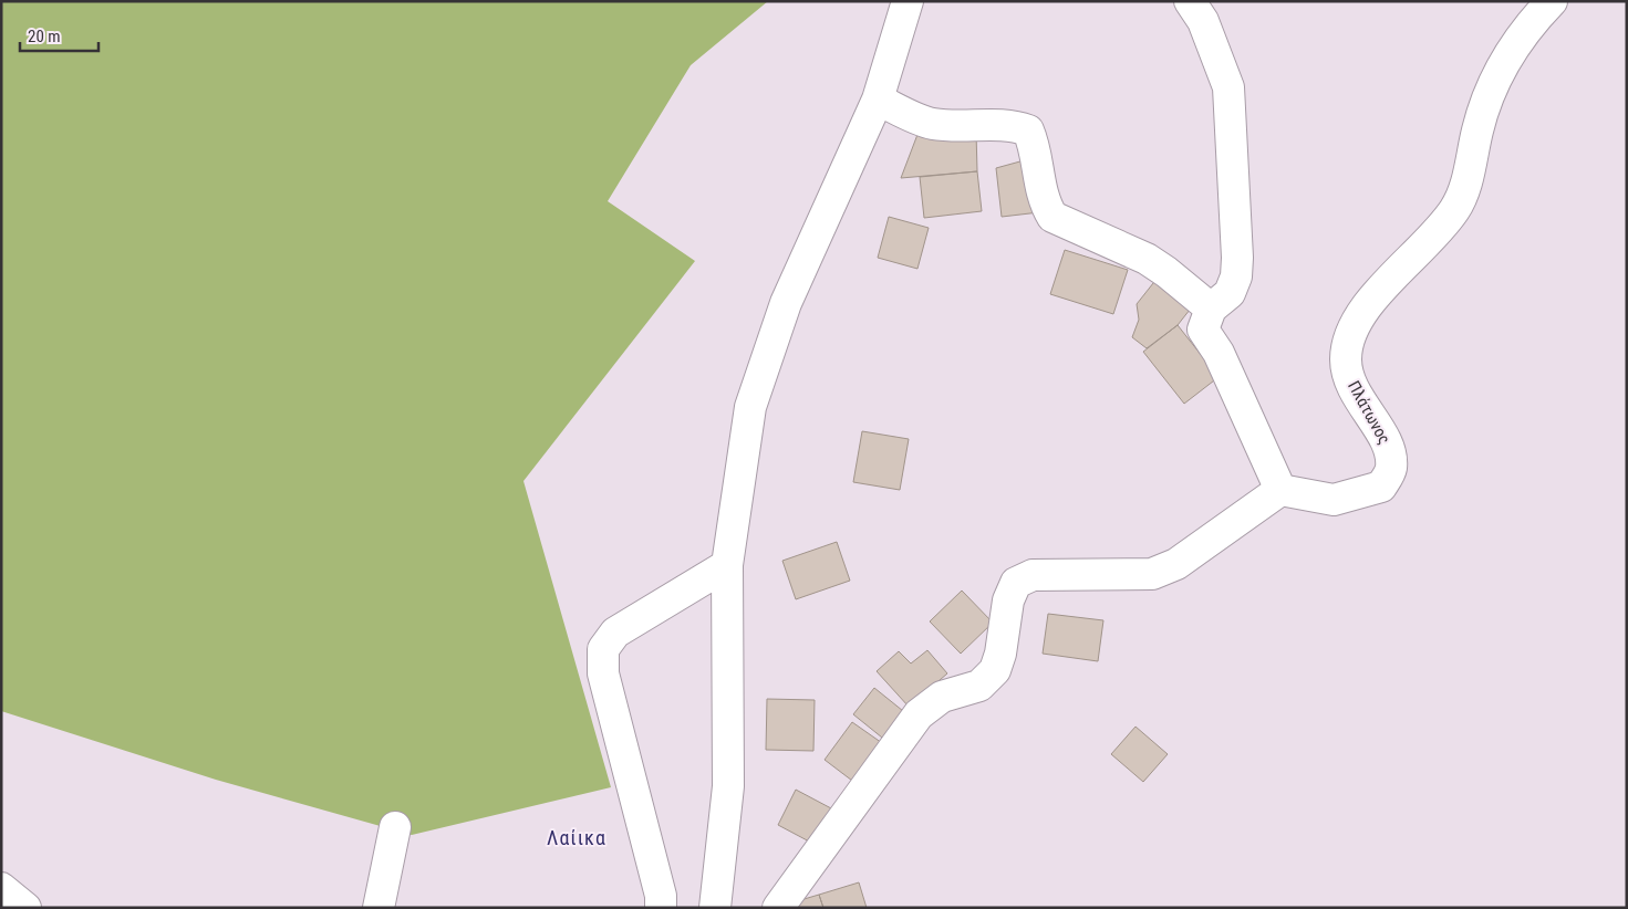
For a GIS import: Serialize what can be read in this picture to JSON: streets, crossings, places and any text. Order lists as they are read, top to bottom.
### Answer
{
  "streets": {
    "street": ["Πλάτωνος"]
  },
  "districts": ["Λαίικα"],
  "scale_bar": "20 m"
}
